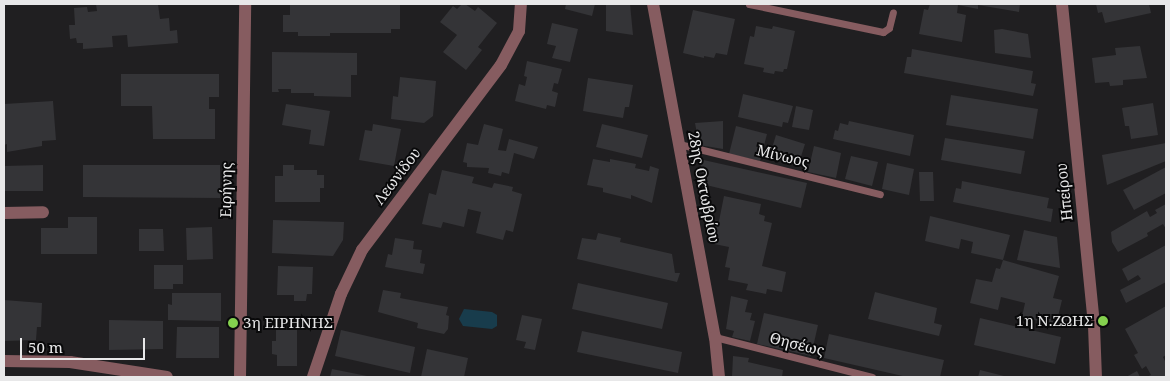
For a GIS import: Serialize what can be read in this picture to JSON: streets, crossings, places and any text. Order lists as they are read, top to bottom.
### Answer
{
  "streets": {
    "street": [
      "Λεωνίδου",
      "28ης Οκτωβρίου",
      "Ειρήνης",
      "Ηπείρου"
    ],
    "lane": ["Μίνωος", "Θησέως"]
  },
  "crossings": [
    ["Μίνωος", "28ης Οκτωβρίου"],
    ["28ης Οκτωβρίου", "Θησέως"]
  ],
  "places": ["1η Ν.ΖΩΗΣ", "3η ΕΙΡΗΝΗΣ"],
  "scale_bar": "50 m"
}
